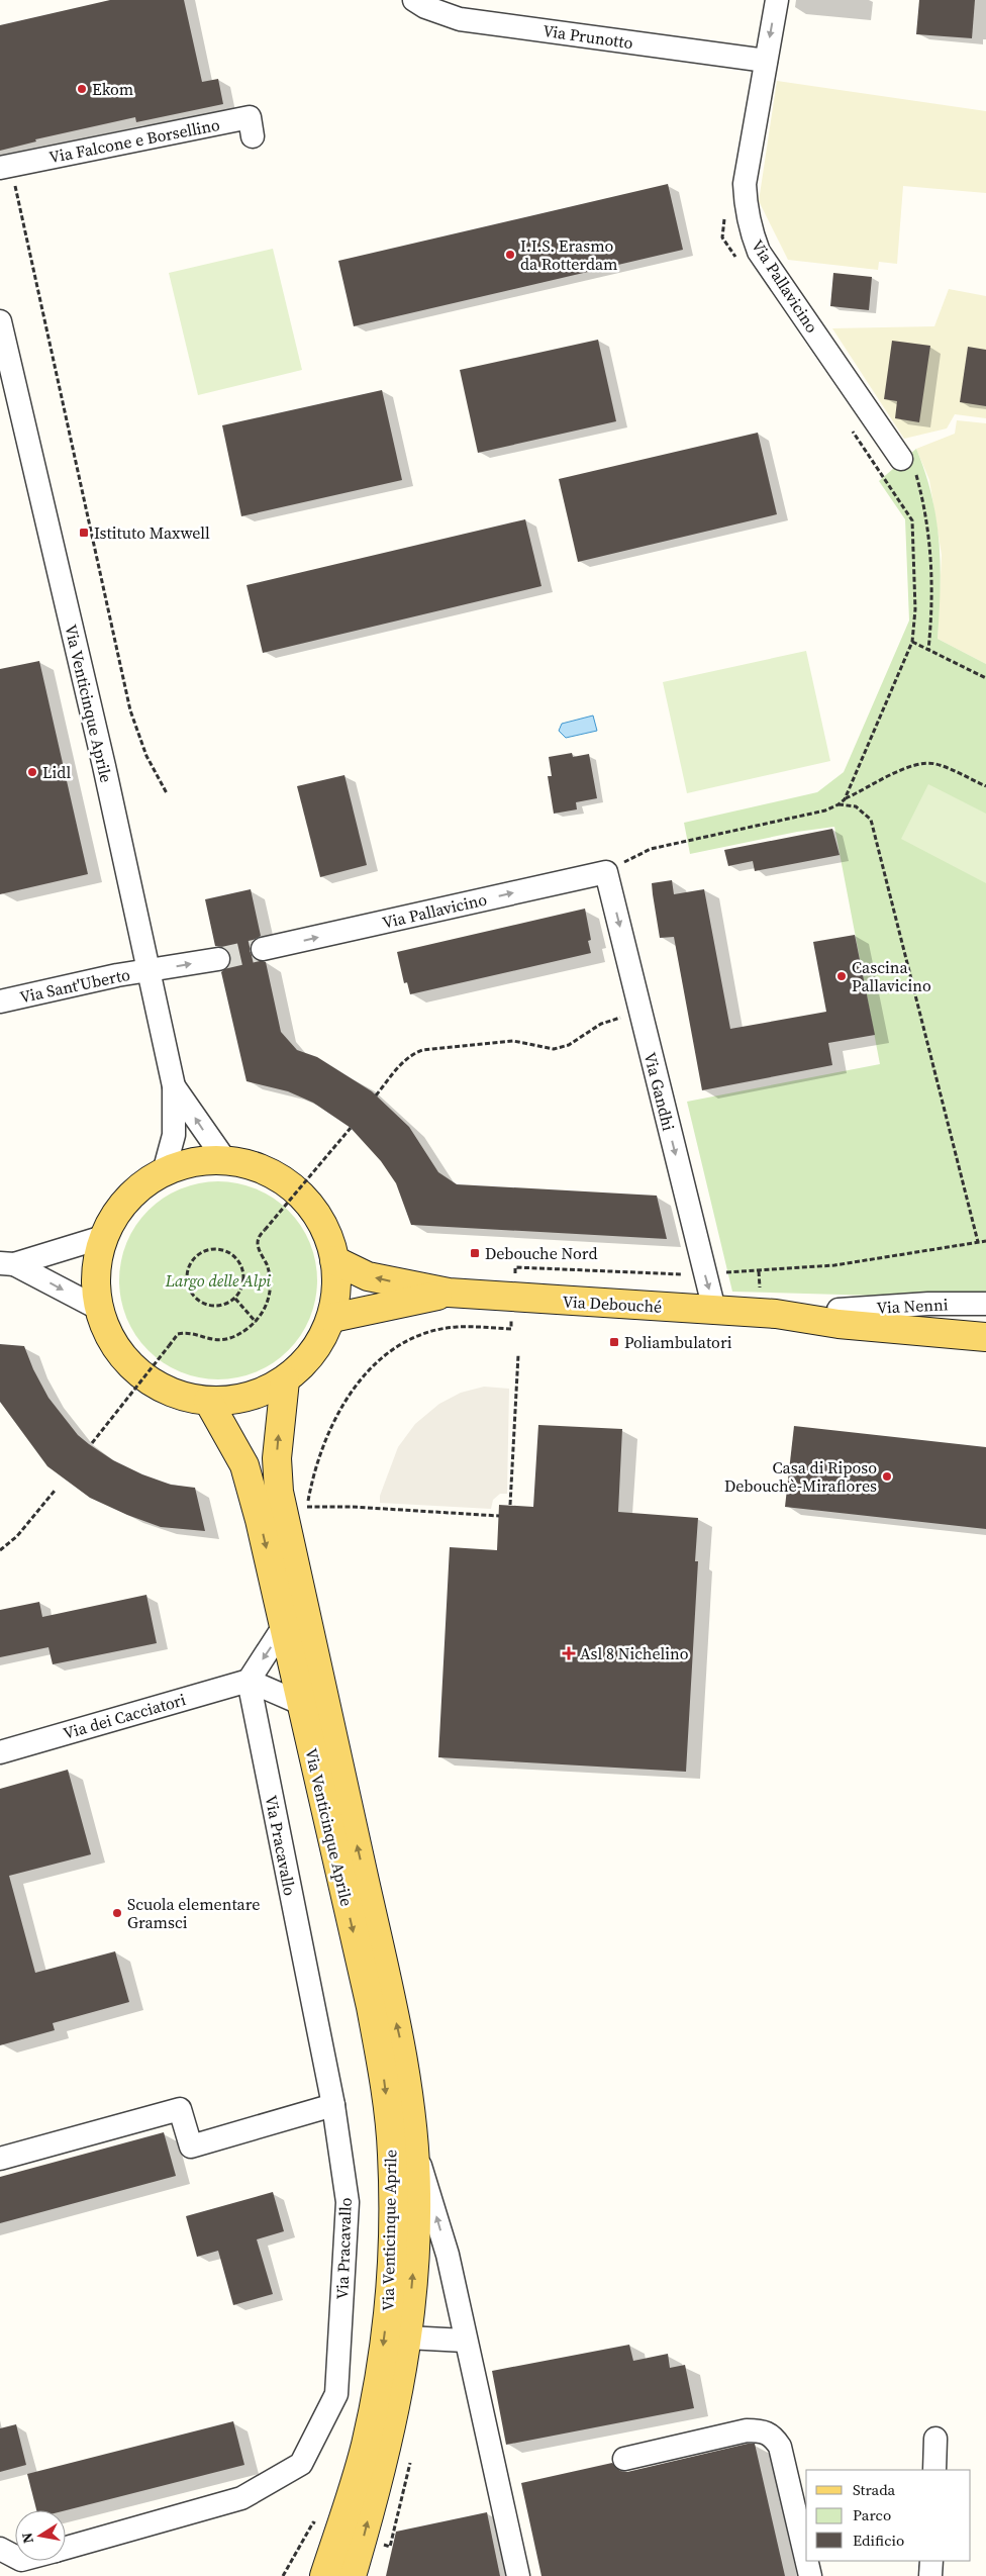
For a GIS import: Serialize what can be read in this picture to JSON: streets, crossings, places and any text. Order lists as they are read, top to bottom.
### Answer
{
  "streets": {
    "main road": ["Via Venticinque Aprile", "Via Debouché"],
    "street": [
      "Via Prunotto",
      "Via Falcone e Borsellino",
      "Via Pallavicino",
      "Via Sant'Uberto",
      "Via Gandhi",
      "Via Nenni",
      "Via dei Cacciatori",
      "Via Pracavallo"
    ]
  },
  "crossings": [
    ["Via Prunotto", "Via Pallavicino"],
    ["Via Pallavicino", "Via Gandhi"],
    ["Via Venticinque Aprile", "Via Sant'Uberto"],
    ["Via Gandhi", "Via Debouché"],
    ["Via Debouché", "Via Nenni"],
    ["Via dei Cacciatori", "Via Pracavallo"]
  ],
  "one_way": ["Via Pallavicino", "Via Gandhi"],
  "parks": ["Largo delle Alpi"],
  "places": {
    "other": [
      "Ekom",
      "I.I.S. Erasmo da Rotterdam",
      "Lidl",
      "Cascina Pallavicino",
      "Casa di Riposo Debouchè-Miraflores",
      "Scuola elementare Gramsci"
    ],
    "transit": ["Istituto Maxwell", "Debouche Nord", "Poliambulatori"],
    "health": ["Asl 8 Nichelino"]
  },
  "legend": ["Strada", "Parco", "Edificio"],
  "north": "left"
}
